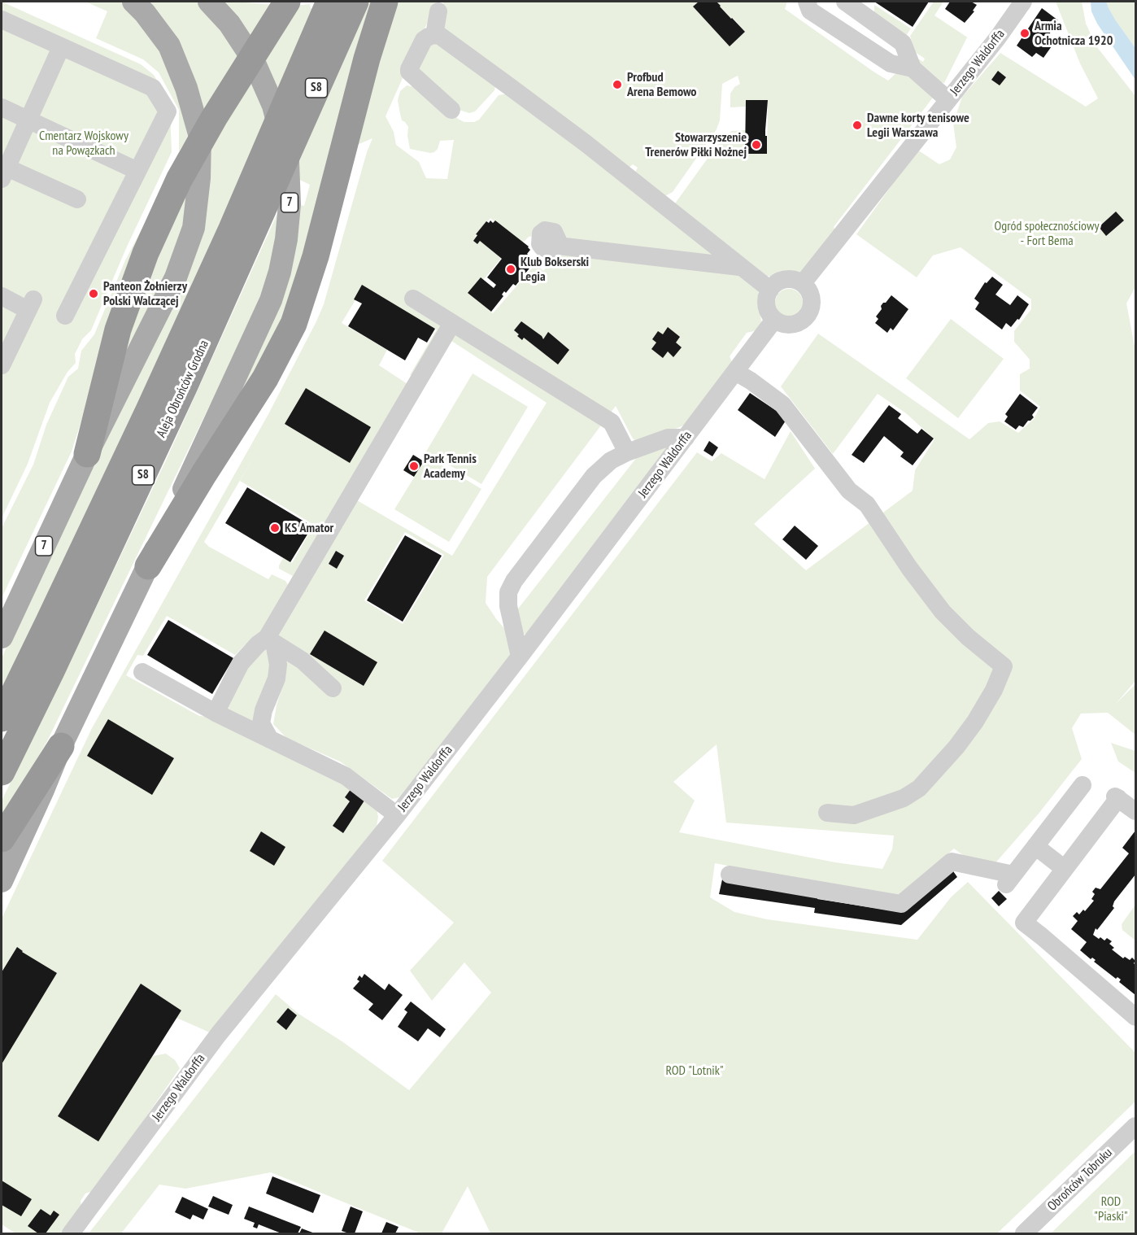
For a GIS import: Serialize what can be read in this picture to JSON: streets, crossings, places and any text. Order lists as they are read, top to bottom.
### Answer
{
  "streets": {
    "highway": ["S8", "7", "Aleja Obrońców Grodna"],
    "street": ["Jerzego Waldorffa", "Obrońców Tobruku"]
  },
  "parks": [
    "Cmentarz Wojskowy na Powązkach",
    "Ogród społecznościowy - Fort Bema",
    "ROD \"Lotnik\"",
    "ROD \"Piaski\""
  ],
  "places": [
    "Armia Ochotnicza 1920",
    "Profbud Arena Bemowo",
    "Dawne korty tenisowe Legii Warszawa",
    "Stowarzyszenie Trenerów Piłki Nożnej",
    "Klub Bokserski Legia",
    "Panteon Żołnierzy Polski Walczącej",
    "Park Tennis Academy",
    "KS Amator"
  ]
}
